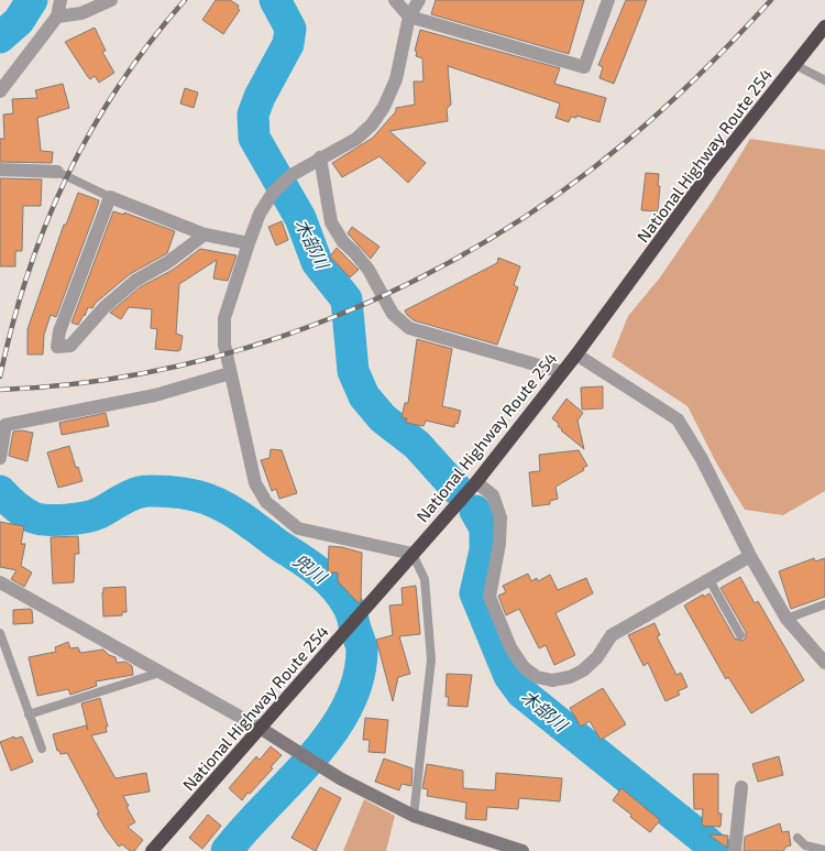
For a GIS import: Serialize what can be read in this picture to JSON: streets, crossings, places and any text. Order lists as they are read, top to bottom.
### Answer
{
  "streets": {
    "highway": ["National Highway Route 254"]
  },
  "water": ["木部川", "兜川"]
}
